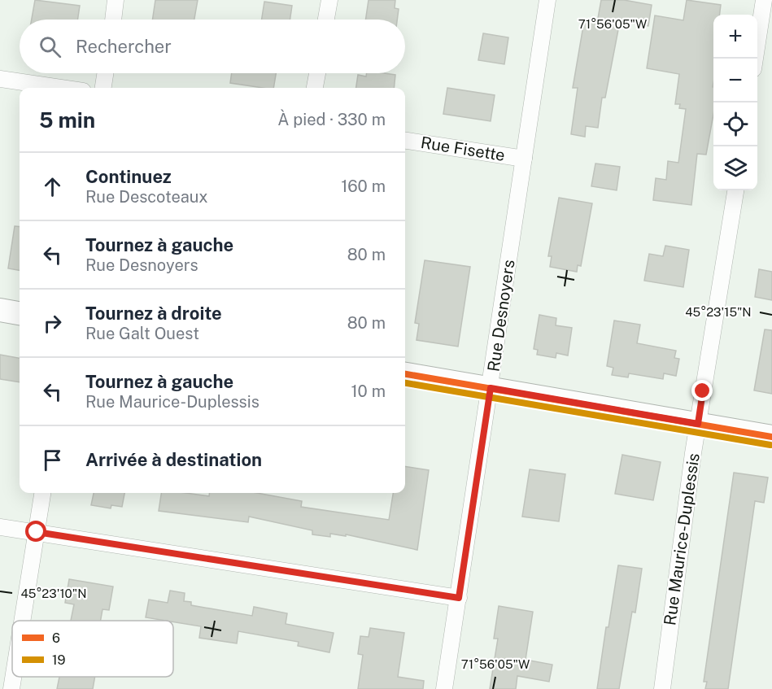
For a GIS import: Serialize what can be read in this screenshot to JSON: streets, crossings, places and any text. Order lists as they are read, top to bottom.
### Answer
{
  "streets": {
    "street": ["Rue Fisette", "Rue Desnoyers", "Rue Maurice-Duplessis"]
  },
  "crossings": [
    ["Rue Fisette", "Rue Desnoyers"]
  ],
  "lines": ["transit line 6", "transit line 19"],
  "legend": ["6", "19"],
  "page": {
    "map_buttons": ["+", "−"],
    "search": "Rechercher",
    "heading": ["5 min", "À pied · 330 m"],
    "list": [
      ["Continuez", "Rue Descoteaux", "160 m"],
      ["Tournez à gauche", "Rue Desnoyers", "80 m"],
      ["Tournez à droite", "Rue Galt Ouest", "80 m"],
      ["Tournez à gauche", "Rue Maurice-Duplessis", "10 m"],
      "Arrivée à destination"
    ]
  },
  "coordinates": ["71°56'05\"W", "45°23'15\"N", "45°23'10\"N"]
}
